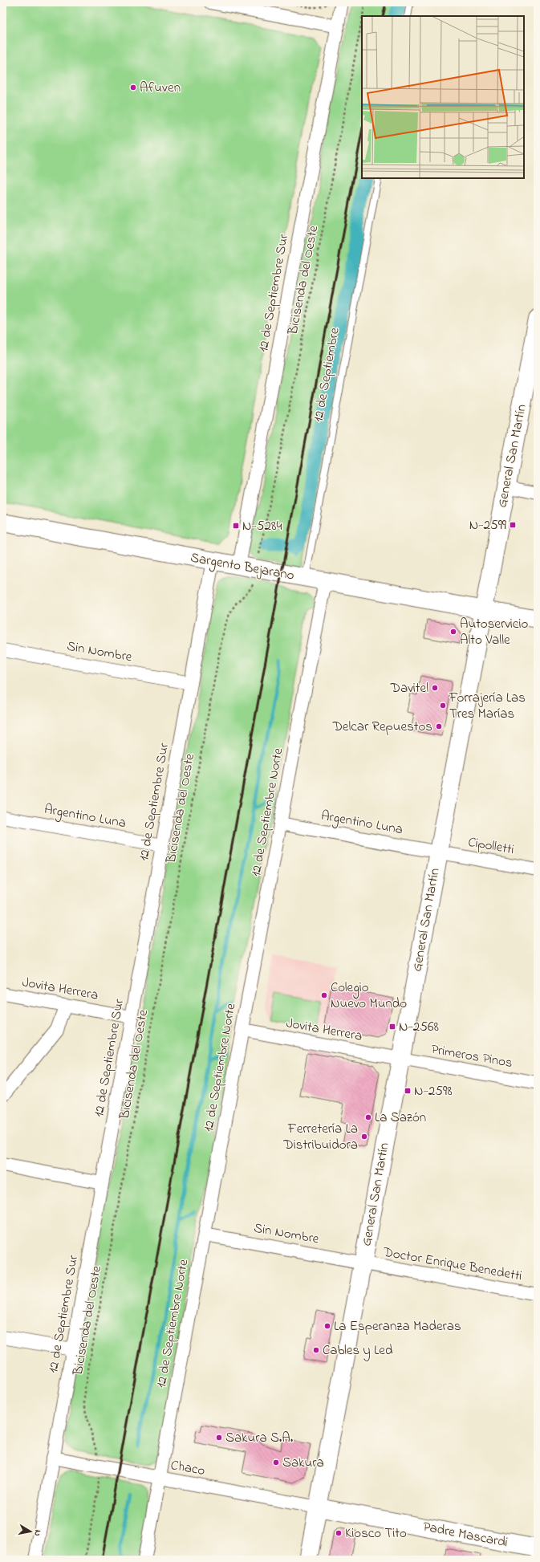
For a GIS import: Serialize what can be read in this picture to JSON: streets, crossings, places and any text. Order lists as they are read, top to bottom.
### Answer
{
  "streets": {
    "main road": ["General San Martín", "Sargento Bejarano", "Padre Mascardi"],
    "street": [
      "12 de Septiembre Sur",
      "Sin Nombre",
      "12 de Septiembre Norte",
      "Argentino Luna",
      "Cipolletti",
      "Jovita Herrera",
      "Primeros Pinos",
      "Doctor Enrique Benedetti",
      "Chaco"
    ],
    "lane": ["12 de Septiembre"],
    "path": ["Bicisenda del Oeste"]
  },
  "crossings": [
    ["Bicisenda del Oeste", "Chaco"],
    ["12 de Septiembre Sur", "Sargento Bejarano"],
    ["12 de Septiembre Sur", "Sin Nombre"],
    ["12 de Septiembre Sur", "Argentino Luna"],
    ["12 de Septiembre Sur", "Jovita Herrera"],
    ["12 de Septiembre Sur", "Chaco"],
    ["12 de Septiembre", "Sargento Bejarano"],
    ["General San Martín", "Sargento Bejarano"],
    ["General San Martín", "Sin Nombre"],
    ["General San Martín", "Argentino Luna"],
    ["General San Martín", "Cipolletti"],
    ["General San Martín", "Jovita Herrera"],
    ["General San Martín", "Primeros Pinos"],
    ["General San Martín", "Doctor Enrique Benedetti"],
    ["General San Martín", "Chaco"],
    ["General San Martín", "Padre Mascardi"],
    ["Sargento Bejarano", "12 de Septiembre Norte"],
    ["Sin Nombre", "12 de Septiembre Norte"],
    ["Sin Nombre", "Doctor Enrique Benedetti"],
    ["12 de Septiembre Norte", "Argentino Luna"],
    ["12 de Septiembre Norte", "Jovita Herrera"],
    ["12 de Septiembre Norte", "Chaco"],
    ["Argentino Luna", "Cipolletti"],
    ["Jovita Herrera", "Primeros Pinos"],
    ["Chaco", "Padre Mascardi"]
  ],
  "places": {
    "other": [
      "Afuven",
      "Autoservicio Alto Valle",
      "Davitel",
      "Forrajería Las Tres Marías",
      "Delcar Repuestos",
      "Colegio Nuevo Mundo",
      "La Sazón",
      "Ferretería La Distribuidora",
      "La Esperanza Maderas",
      "Cables y Led",
      "Sakura S.A.",
      "Sakura",
      "Kiosco Tito"
    ],
    "transit": [
      "N-2599",
      "N-5284",
      "N-2568",
      "N-2598"
    ]
  },
  "north": "right"
}
